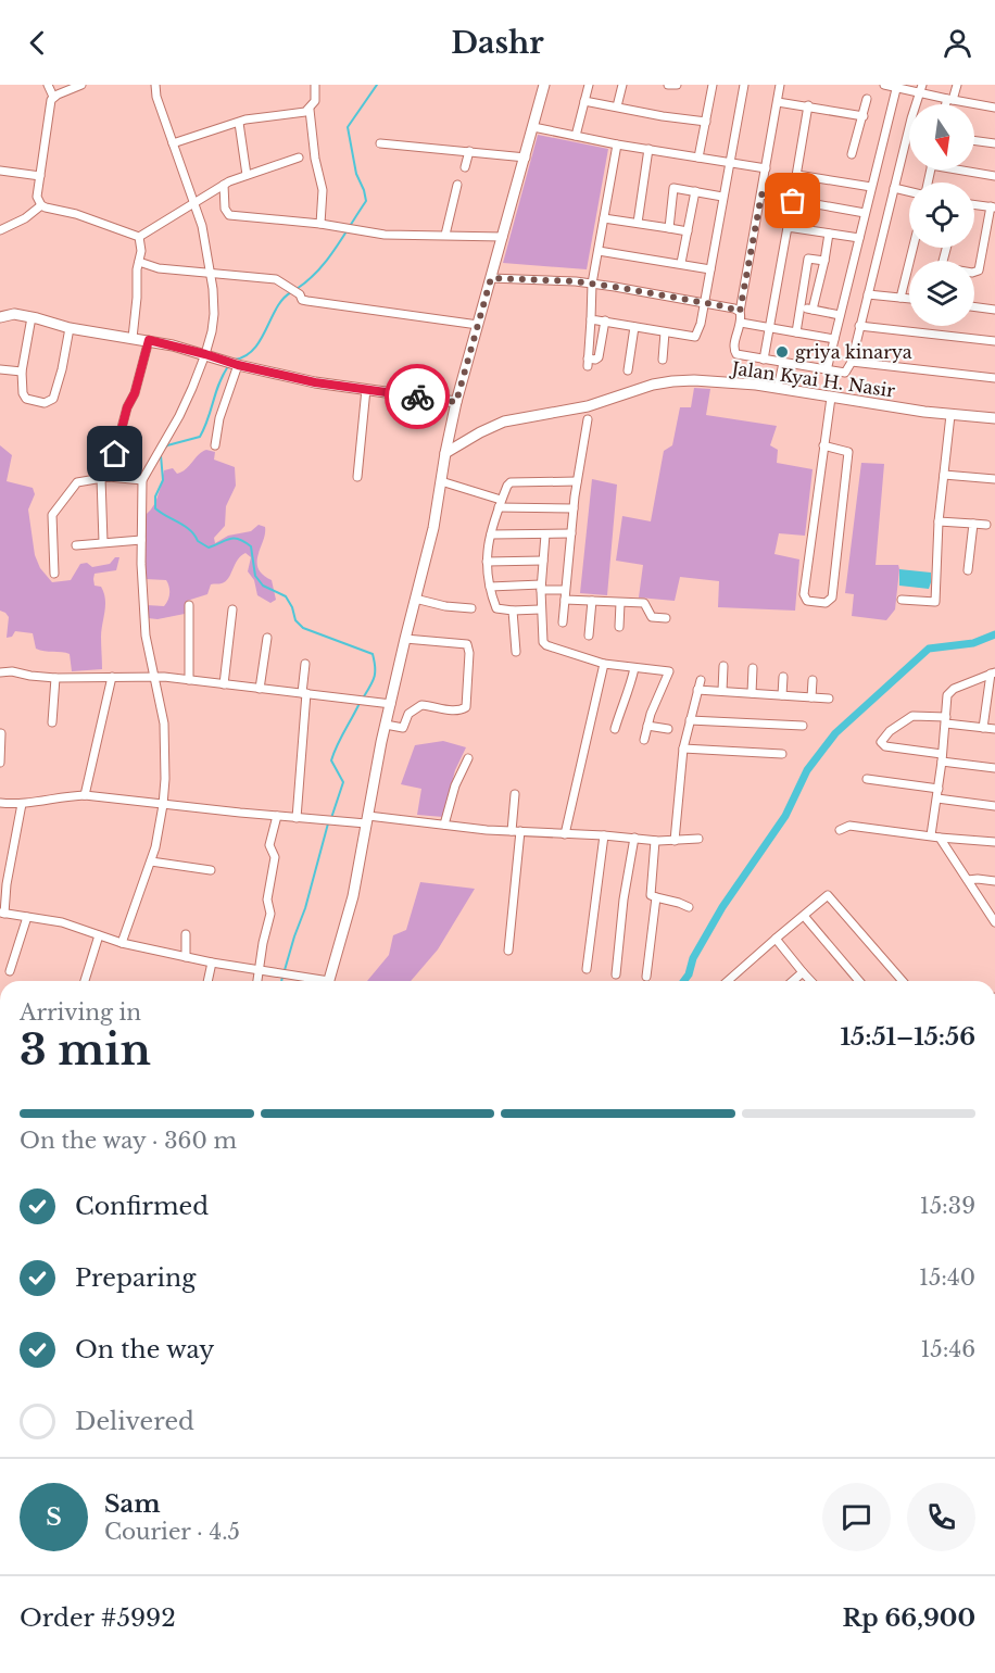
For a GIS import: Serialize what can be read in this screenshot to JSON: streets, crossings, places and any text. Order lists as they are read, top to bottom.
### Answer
{
  "streets": {
    "main road": ["Jalan Kyai H. Nasir"]
  },
  "places": ["griya kinarya"],
  "north": "bottom",
  "page": {
    "header": "Dashr",
    "heading": ["3 min", "Arriving in", "15:51–15:56"],
    "panel": [
      "Sam",
      "Courier · 4.5",
      "Order #5992",
      "Rp 66,900"
    ],
    "bar": "On the way · 360 m",
    "list": [
      ["Confirmed", "15:39"],
      ["Preparing", "15:40"],
      ["On the way", "15:46"],
      "Delivered"
    ],
    "round": "S"
  }
}
